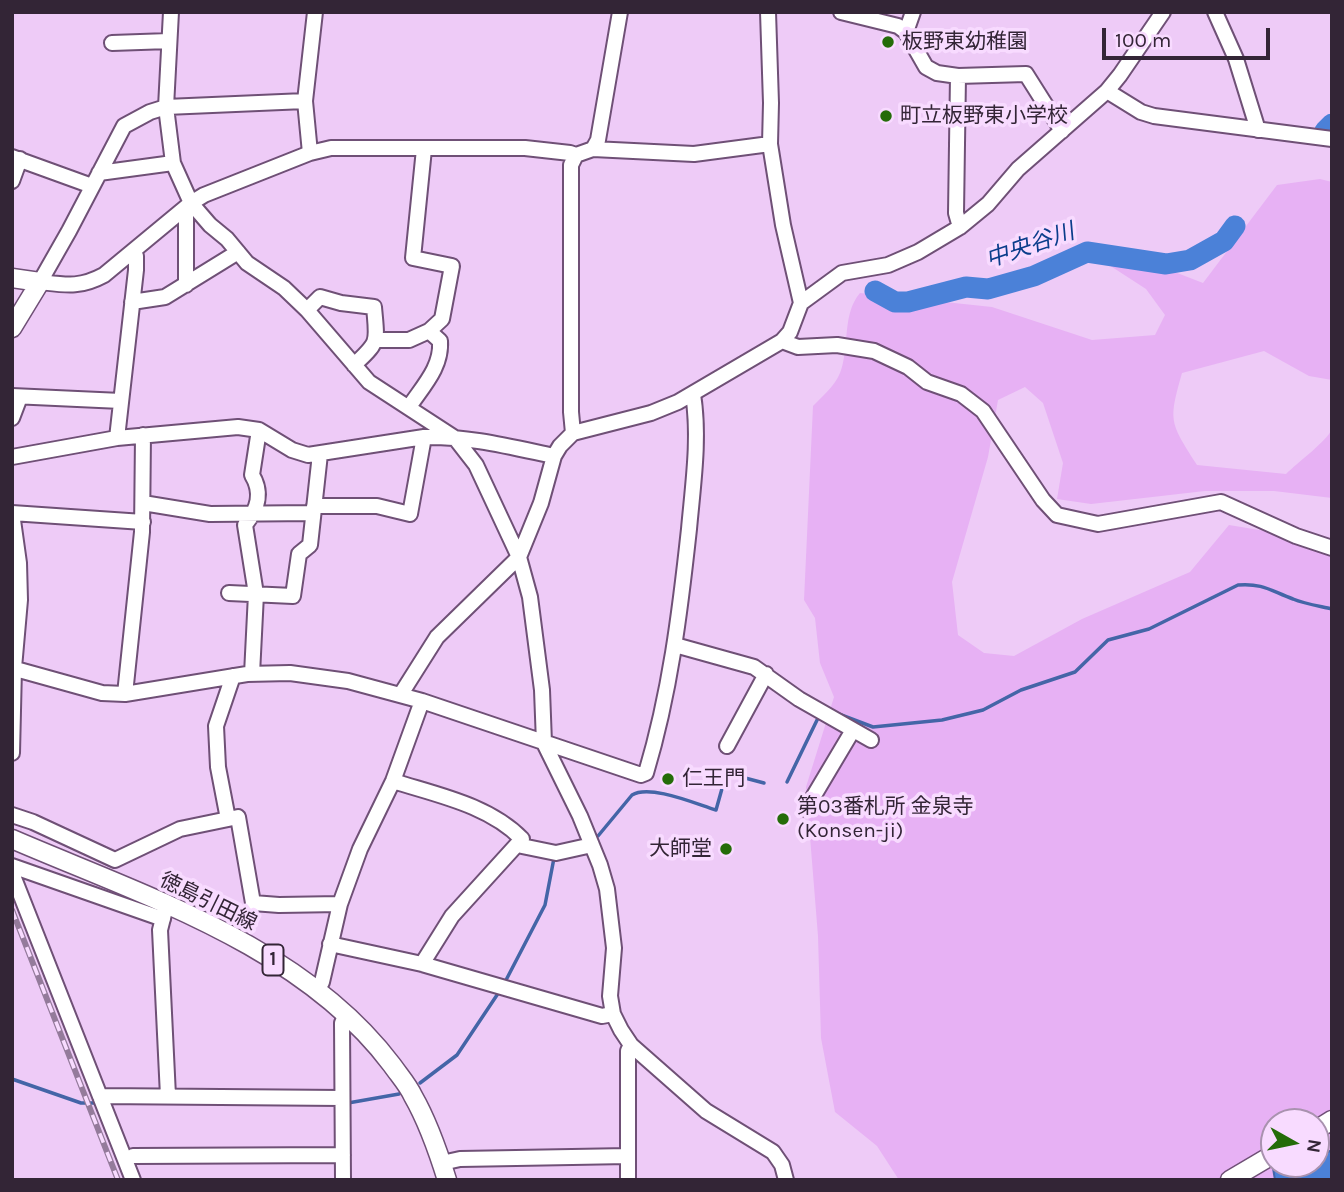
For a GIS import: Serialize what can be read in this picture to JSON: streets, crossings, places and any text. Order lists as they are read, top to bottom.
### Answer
{
  "streets": {
    "main road": ["徳島引田線", "1"]
  },
  "water": ["中央谷川"],
  "places": [
    "板野東幼稚園",
    "町立板野東小学校",
    "仁王門",
    "第03番札所 金泉寺 (Konsen-ji)",
    "大師堂"
  ],
  "scale_bar": "100 m",
  "north": "right"
}
